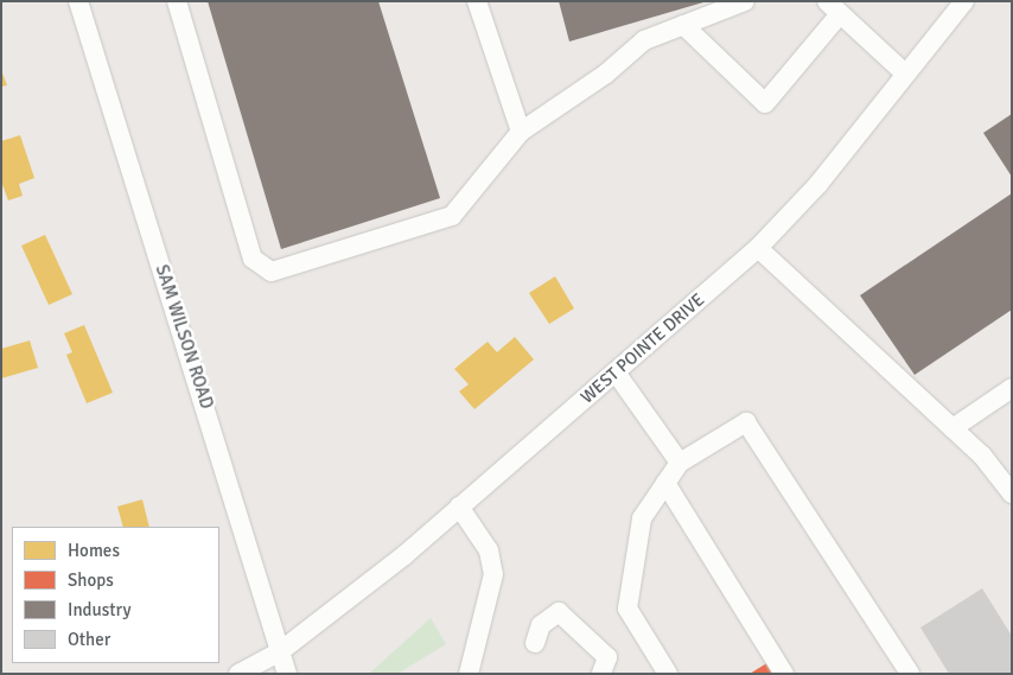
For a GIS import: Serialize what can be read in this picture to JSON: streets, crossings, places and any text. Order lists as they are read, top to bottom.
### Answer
{
  "streets": {
    "street": ["SAM WILSON ROAD", "WEST POINTE DRIVE"]
  },
  "crossings": [
    ["SAM WILSON ROAD", "WEST POINTE DRIVE"]
  ],
  "legend": [
    "Homes",
    "Shops",
    "Industry",
    "Other"
  ]
}
